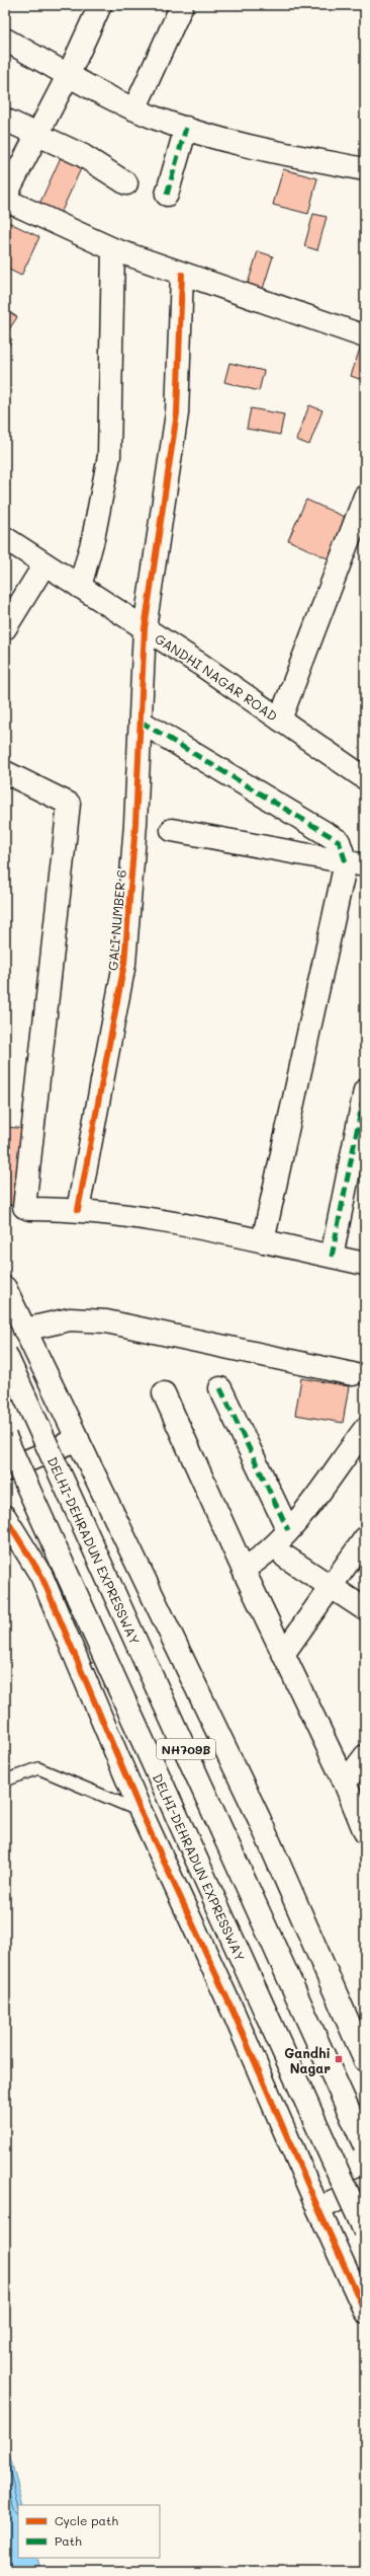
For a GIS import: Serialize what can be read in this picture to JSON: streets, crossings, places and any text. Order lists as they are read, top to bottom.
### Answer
{
  "streets": {
    "main road": [
      "GANDHI NAGAR ROAD",
      "GALI NUMBER 6",
      "DELHI-DEHRADUN EXPRESSWAY",
      "NH709B"
    ]
  },
  "crossings": [
    ["GANDHI NAGAR ROAD", "GALI NUMBER 6"]
  ],
  "places": {
    "transit": ["Gandhi Nagar"]
  },
  "legend": ["Cycle path", "Path"]
}
